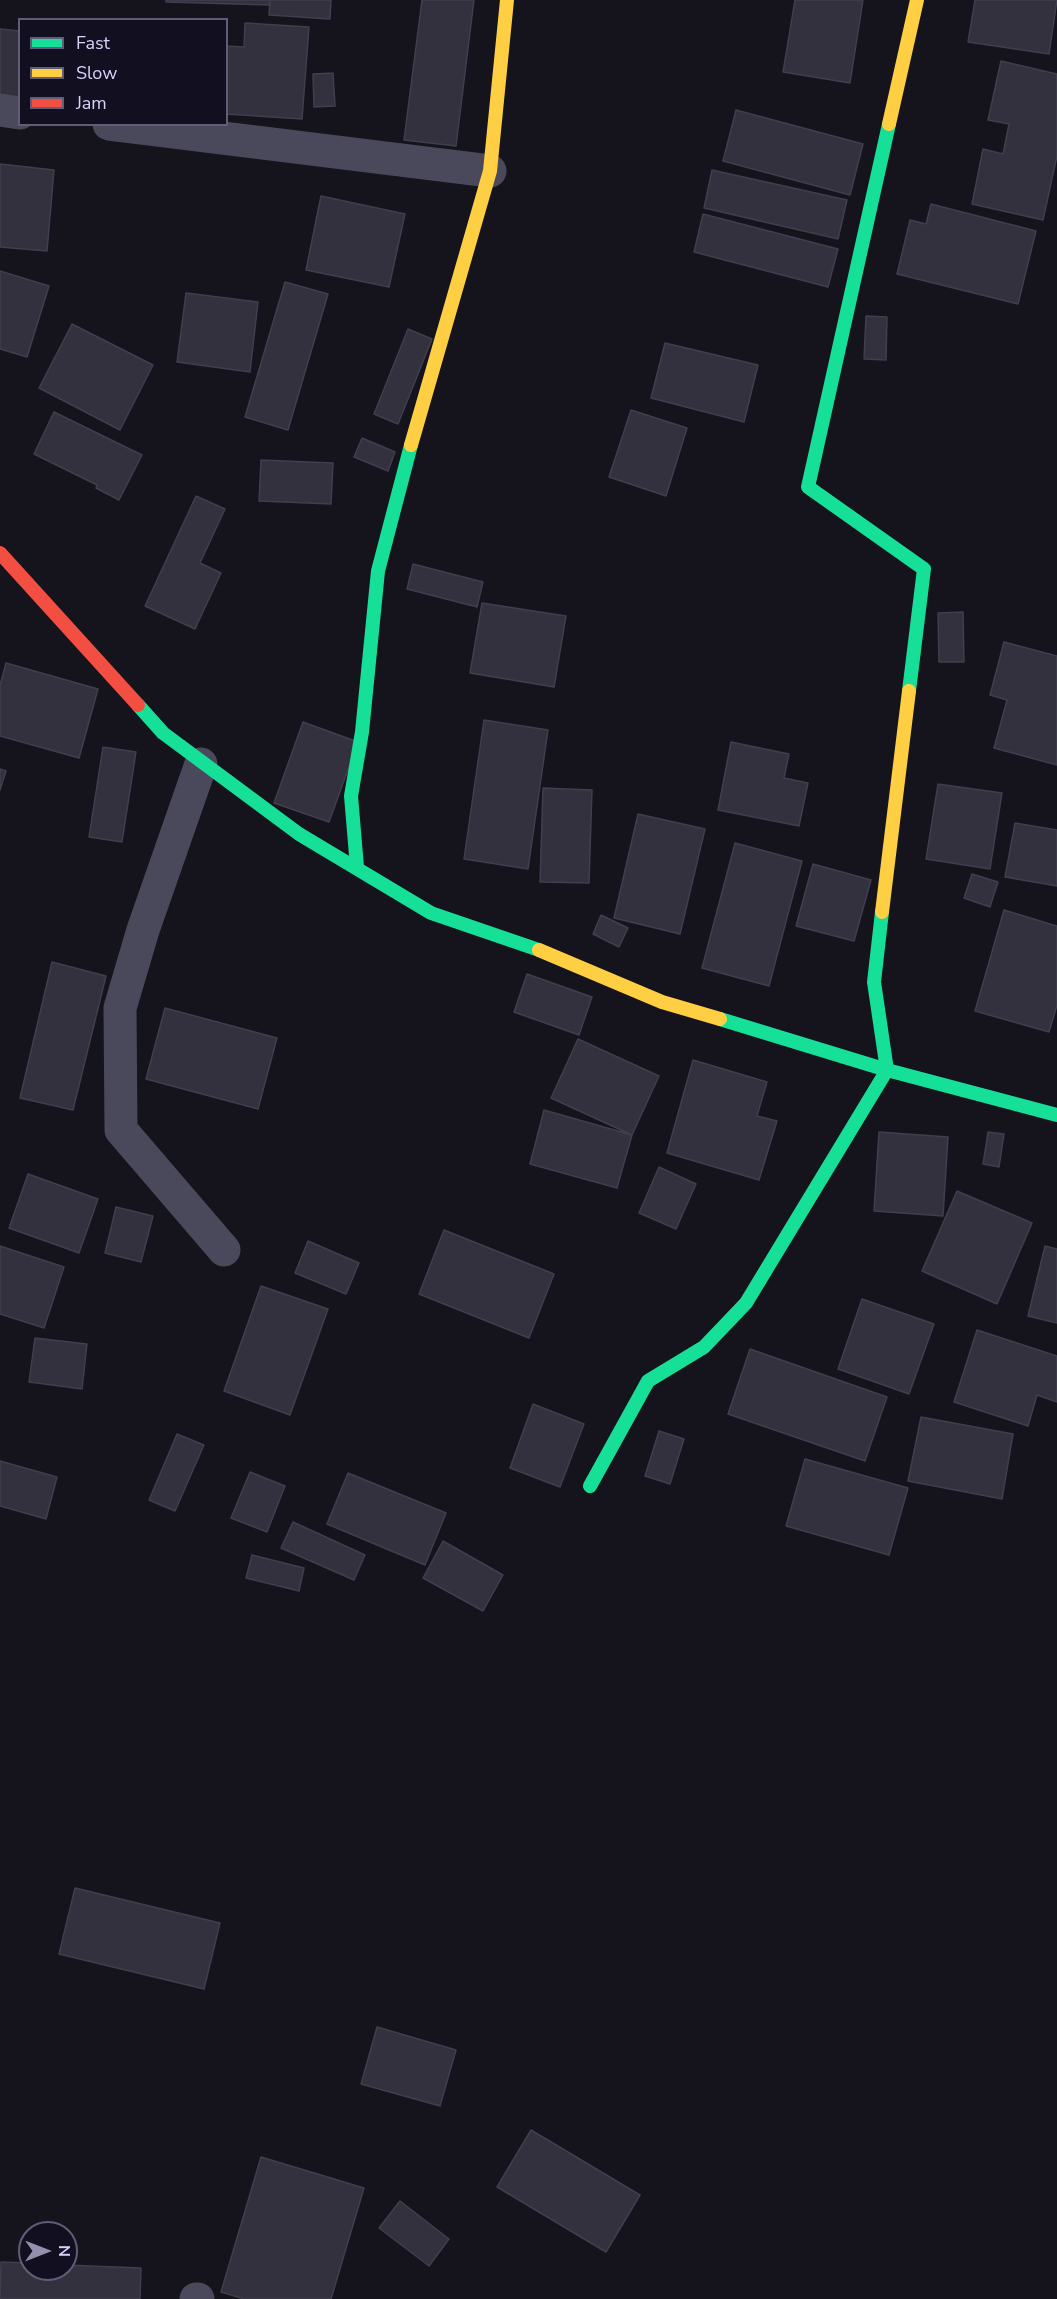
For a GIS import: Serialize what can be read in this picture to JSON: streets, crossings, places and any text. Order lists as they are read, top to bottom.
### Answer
{
  "legend": ["Fast", "Slow", "Jam"],
  "north": "right"
}
